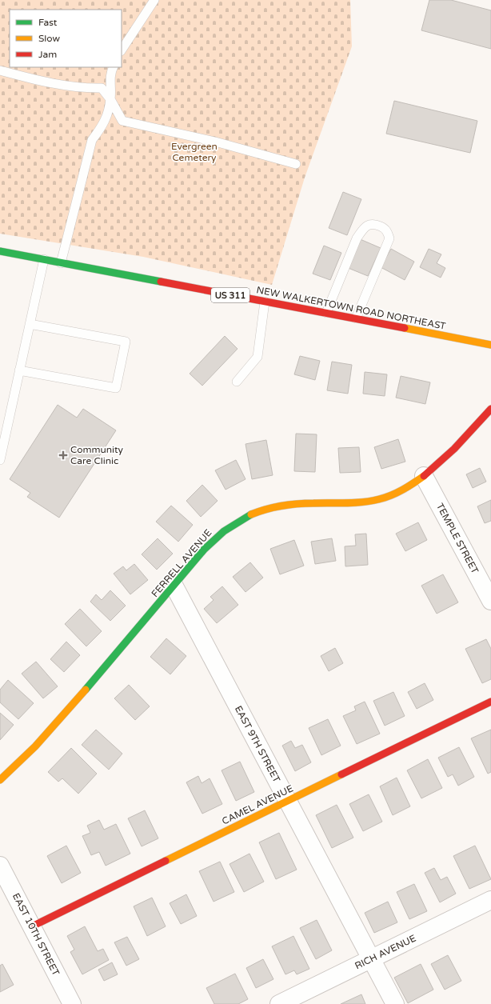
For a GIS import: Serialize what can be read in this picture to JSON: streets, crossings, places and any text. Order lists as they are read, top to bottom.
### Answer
{
  "streets": {
    "street": [
      "US 311",
      "NEW WALKERTOWN ROAD NORTHEAST",
      "TEMPLE STREET",
      "FERRELL AVENUE",
      "EAST 9TH STREET",
      "CAMEL AVENUE",
      "EAST 10TH STREET",
      "RICH AVENUE"
    ]
  },
  "crossings": [
    ["TEMPLE STREET", "FERRELL AVENUE"],
    ["FERRELL AVENUE", "EAST 9TH STREET"],
    ["EAST 9TH STREET", "CAMEL AVENUE"],
    ["EAST 9TH STREET", "RICH AVENUE"],
    ["CAMEL AVENUE", "EAST 10TH STREET"]
  ],
  "parks": ["Evergreen Cemetery"],
  "places": {
    "health": ["Community Care Clinic"]
  },
  "legend": ["Fast", "Slow", "Jam"]
}
